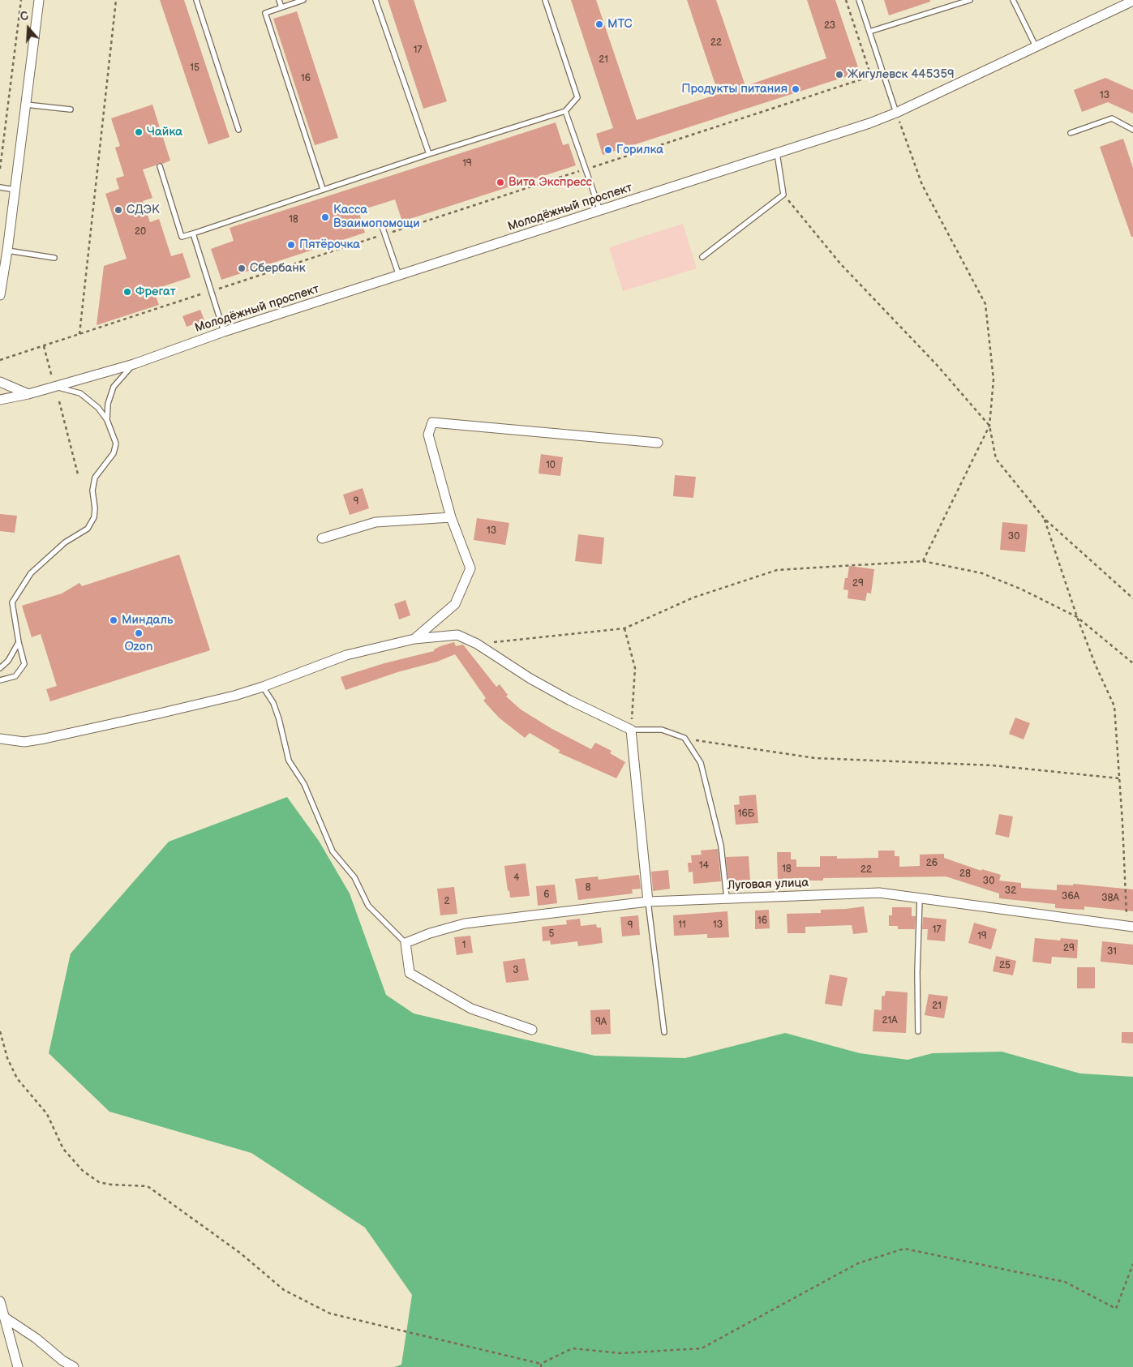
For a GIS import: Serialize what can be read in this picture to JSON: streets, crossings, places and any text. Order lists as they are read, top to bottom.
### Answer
{
  "streets": {
    "street": ["Молодёжный проспект", "Луговая улица"]
  },
  "places": [
    "МТС",
    "Жигулевск 445359",
    "Продукты питания",
    "Чайка",
    "Горилка",
    "Вита Экспресс",
    "СДЭК",
    "Касса Взаимопомощи",
    "Пятёрочка",
    "Сбербанк",
    "Фрегат",
    "Миндаль",
    "Ozon"
  ],
  "house_numbers": [
    "23",
    "22",
    "17",
    "21",
    "15",
    "16",
    "13",
    "19",
    "18",
    "20",
    "10",
    "9",
    "13",
    "30",
    "29",
    "16Б",
    "26",
    "14",
    "18",
    "22",
    "28",
    "4",
    "30",
    "8",
    "32",
    "6",
    "36А",
    "38А",
    "2",
    "16",
    "11",
    "13",
    "9",
    "17",
    "5",
    "19",
    "1",
    "29",
    "31",
    "25",
    "3",
    "21",
    "21А",
    "9А"
  ],
  "north": "top"
}
